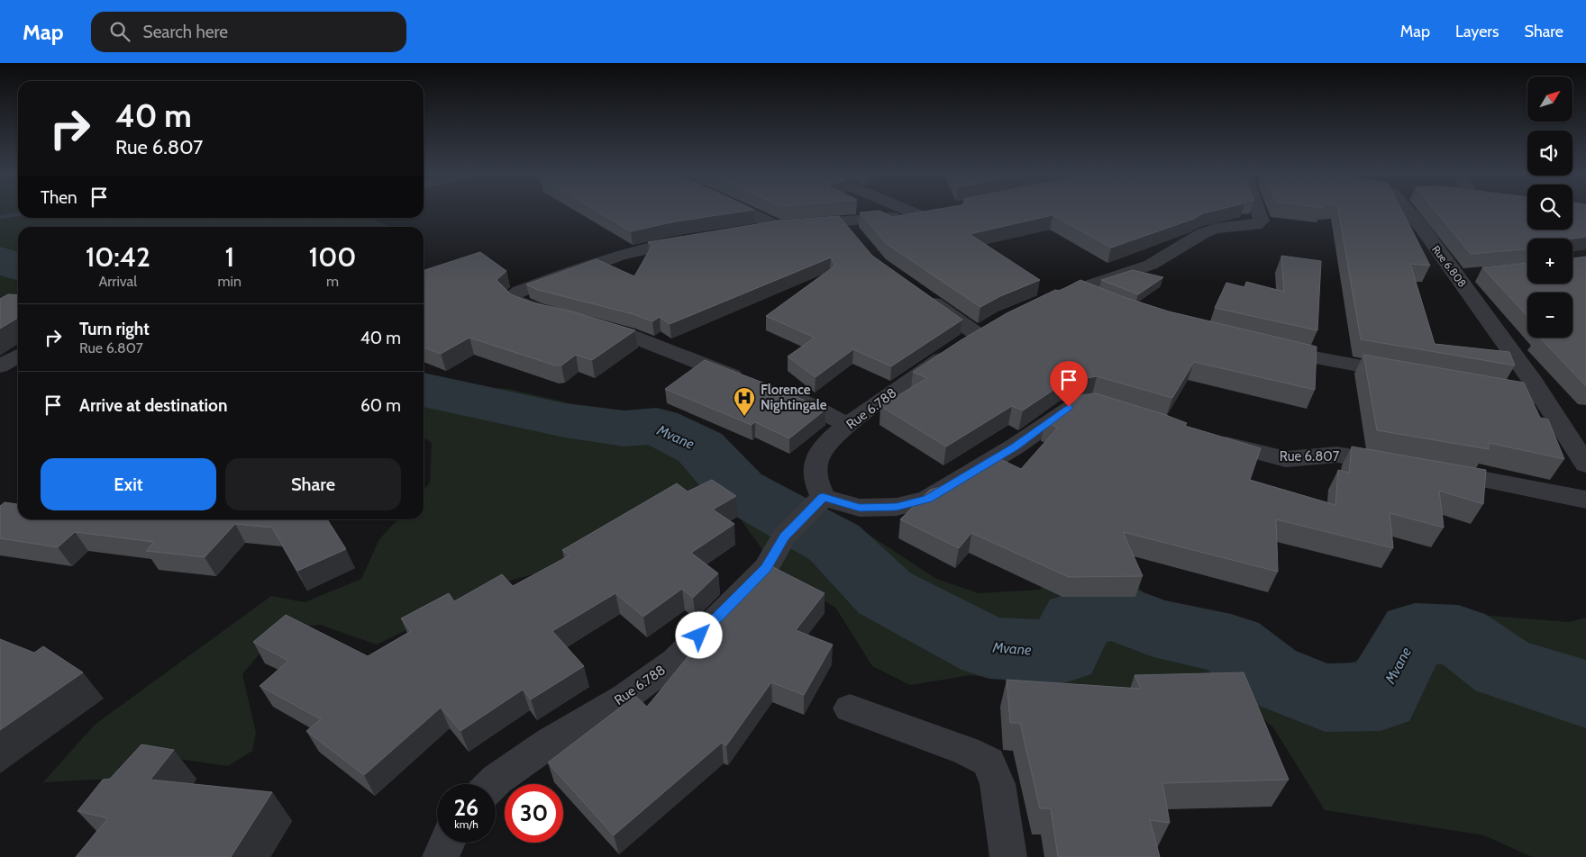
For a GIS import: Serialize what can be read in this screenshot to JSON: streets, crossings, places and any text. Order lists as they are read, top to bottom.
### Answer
{
  "streets": {
    "street": ["Rue 6.808", "Rue 6.788", "Rue 6.807"]
  },
  "water": ["Mvane"],
  "places": {
    "hospital": ["Florence Nightingale"]
  },
  "north": "top right",
  "page": {
    "header": "Map",
    "search": "Search here",
    "nav": ["Map", "Layers", "Share"],
    "map_buttons": ["+", "−"],
    "turn": ["40 m", "Rue 6.807"],
    "then": "Then",
    "eta": [
      "10:42",
      "Arrival",
      "1",
      "min",
      "100",
      "m"
    ],
    "list": [
      {
        "name": "Turn right",
        "note": "Rue 6.807",
        "value": "40 m"
      },
      {
        "name": "Arrive at destination",
        "value": "60 m"
      }
    ],
    "buttons": ["Exit", "Share"],
    "speed": "26 km/h",
    "limit": "30"
  }
}
